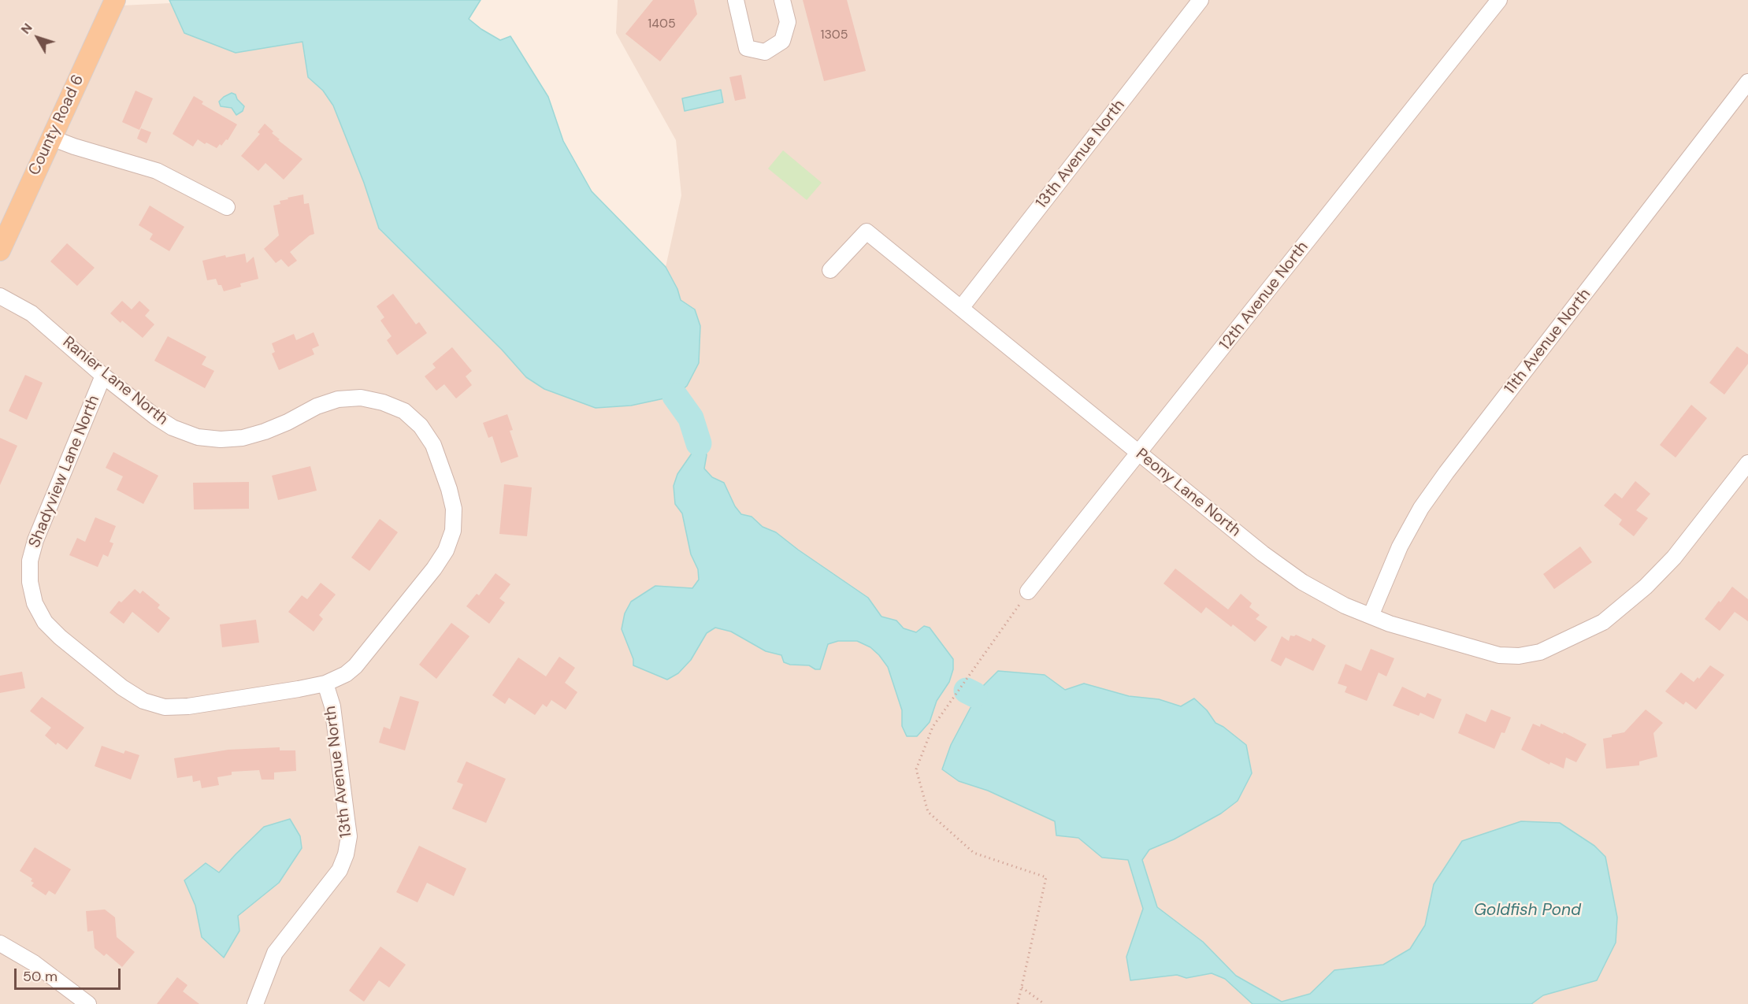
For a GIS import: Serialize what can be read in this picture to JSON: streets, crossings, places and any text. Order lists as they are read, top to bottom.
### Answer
{
  "streets": {
    "main road": ["County Road 6"],
    "street": [
      "13th Avenue North",
      "12th Avenue North",
      "11th Avenue North",
      "Ranier Lane North",
      "Shadyview Lane North",
      "Peony Lane North"
    ]
  },
  "crossings": [
    ["13th Avenue North", "Ranier Lane North"],
    ["13th Avenue North", "Shadyview Lane North"],
    ["13th Avenue North", "Peony Lane North"],
    ["12th Avenue North", "Peony Lane North"],
    ["11th Avenue North", "Peony Lane North"],
    ["Ranier Lane North", "Shadyview Lane North"]
  ],
  "water": ["Goldfish Pond"],
  "house_numbers": ["1405", "1305"],
  "scale_bar": "50 m",
  "north": "top left"
}
